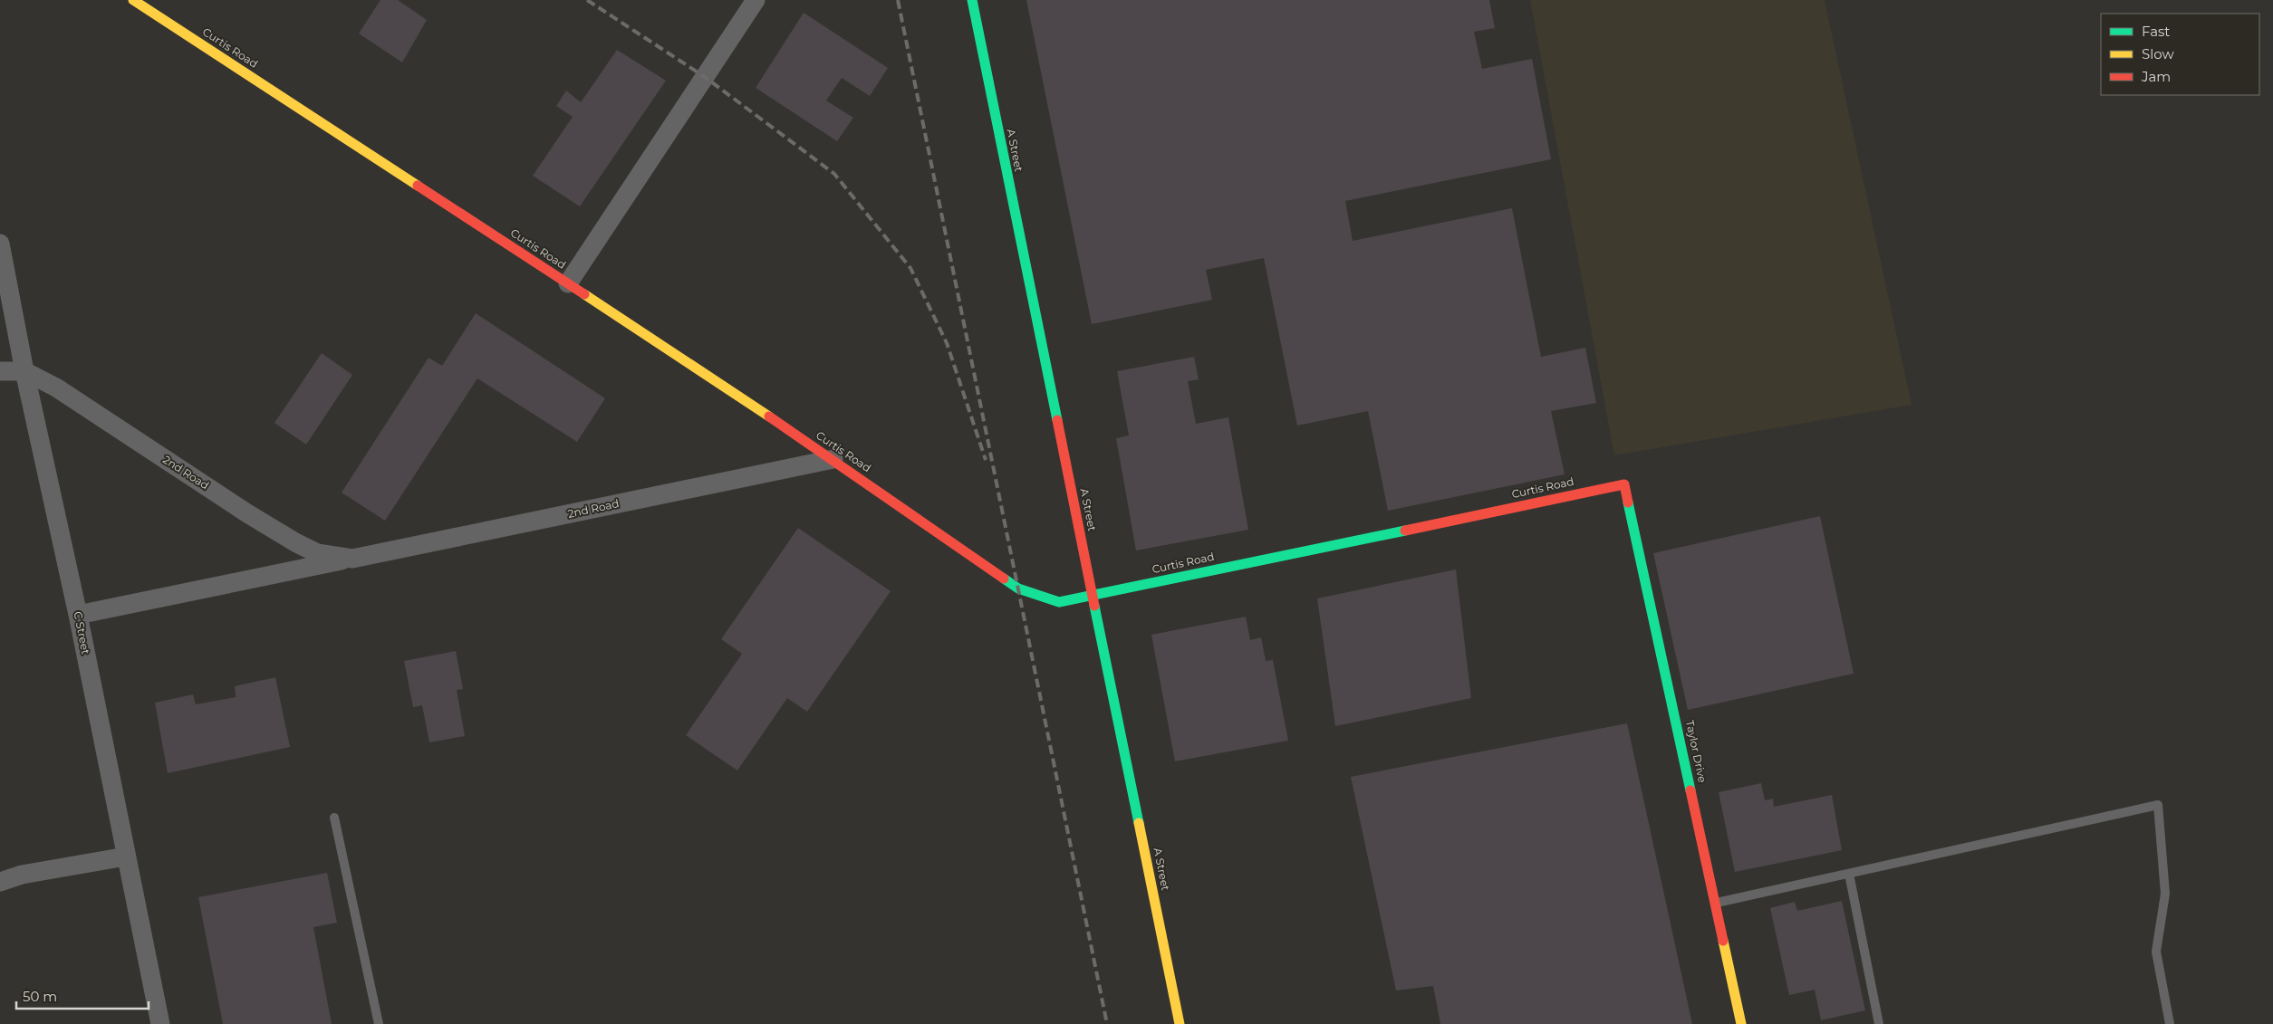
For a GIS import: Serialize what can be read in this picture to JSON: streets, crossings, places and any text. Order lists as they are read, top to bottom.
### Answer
{
  "streets": {
    "street": [
      "Curtis Road",
      "A Street",
      "2nd Road",
      "C Street",
      "Taylor Drive"
    ]
  },
  "crossings": [
    ["Curtis Road", "A Street"],
    ["Curtis Road", "2nd Road"],
    ["Curtis Road", "Taylor Drive"],
    ["2nd Road", "C Street"]
  ],
  "legend": ["Fast", "Slow", "Jam"],
  "scale_bar": "50 m"
}
